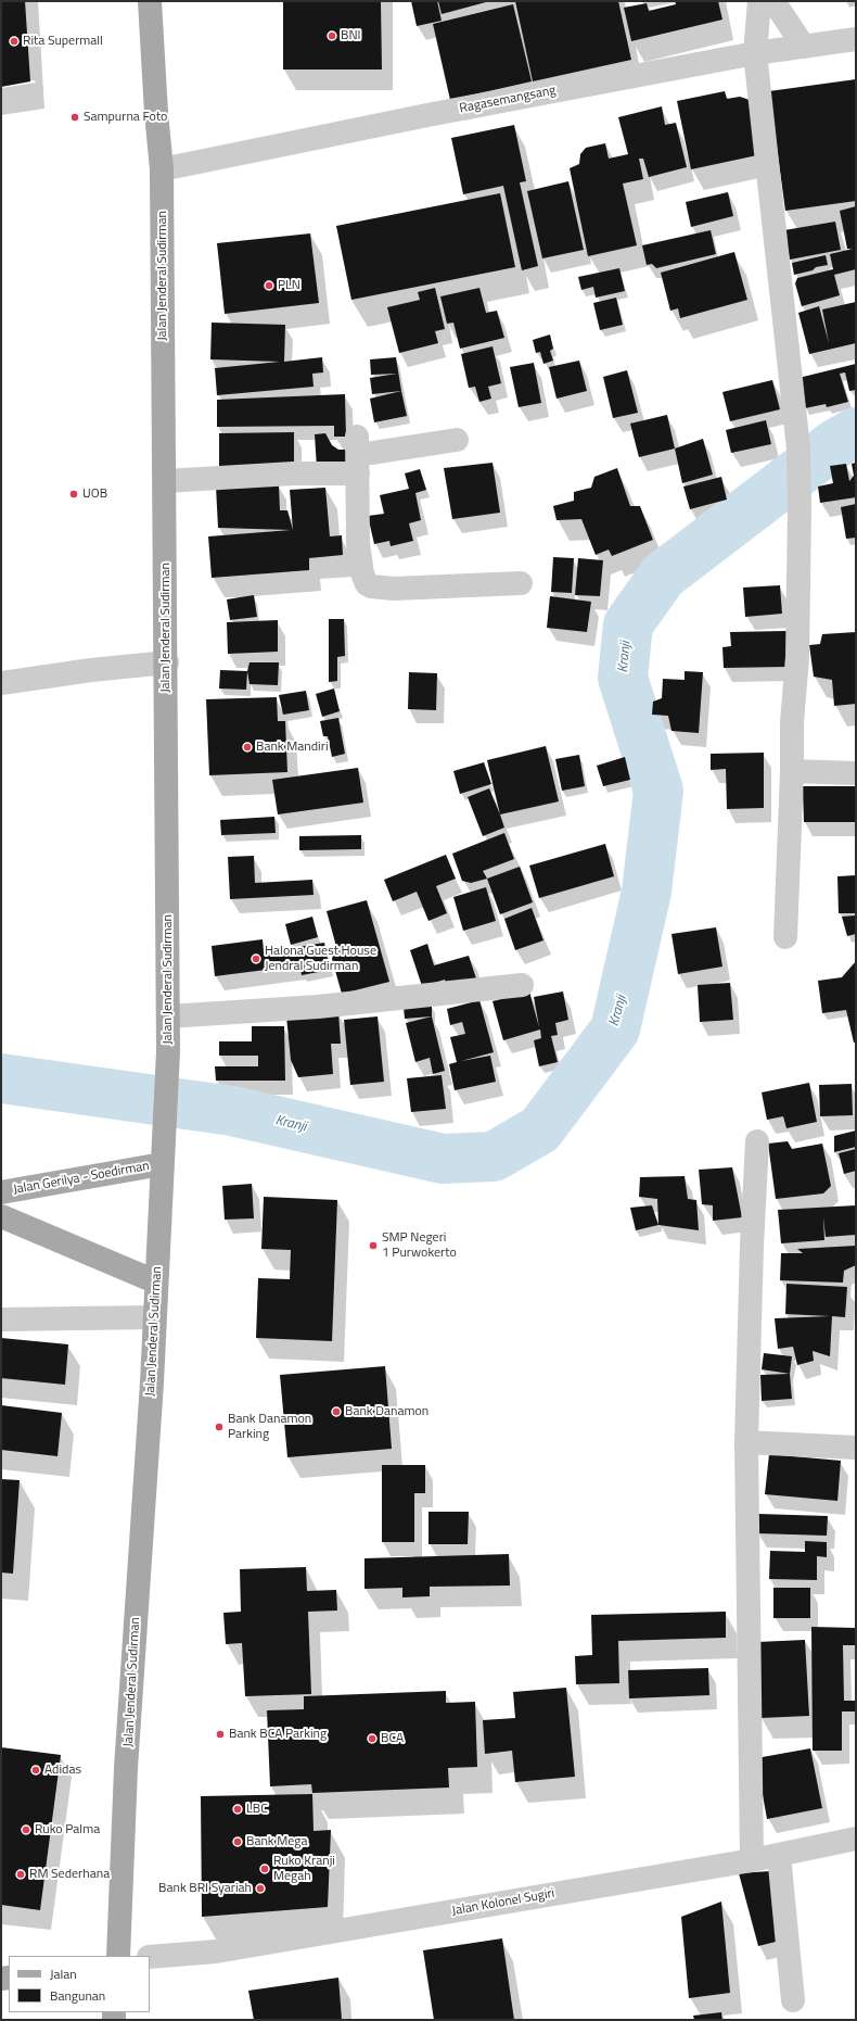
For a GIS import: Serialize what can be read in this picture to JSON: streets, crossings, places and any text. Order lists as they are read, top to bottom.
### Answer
{
  "streets": {
    "main road": ["Jalan Jenderal Sudirman", "Jalan Gerilya - Soedirman"],
    "street": ["Ragasemangsang", "Jalan Kolonel Sugiri"]
  },
  "crossings": [
    ["Ragasemangsang", "Jalan Jenderal Sudirman"],
    ["Jalan Jenderal Sudirman", "Jalan Gerilya - Soedirman"]
  ],
  "water": ["Kranji"],
  "places": [
    "BNI",
    "Rita Supermall",
    "Sampurna Foto",
    "PLN",
    "UOB",
    "Bank Mandiri",
    "Halona Guest House Jendral Sudirman",
    "SMP Negeri 1 Purwokerto",
    "Bank Danamon",
    "Bank Danamon Parking",
    "Bank BCA Parking",
    "BCA",
    "Adidas",
    "LBC",
    "Ruko Palma",
    "Bank Mega",
    "Ruko Kranji Megah",
    "RM Sederhana",
    "Bank BRI Syariah"
  ],
  "legend": ["Jalan", "Bangunan"]
}
